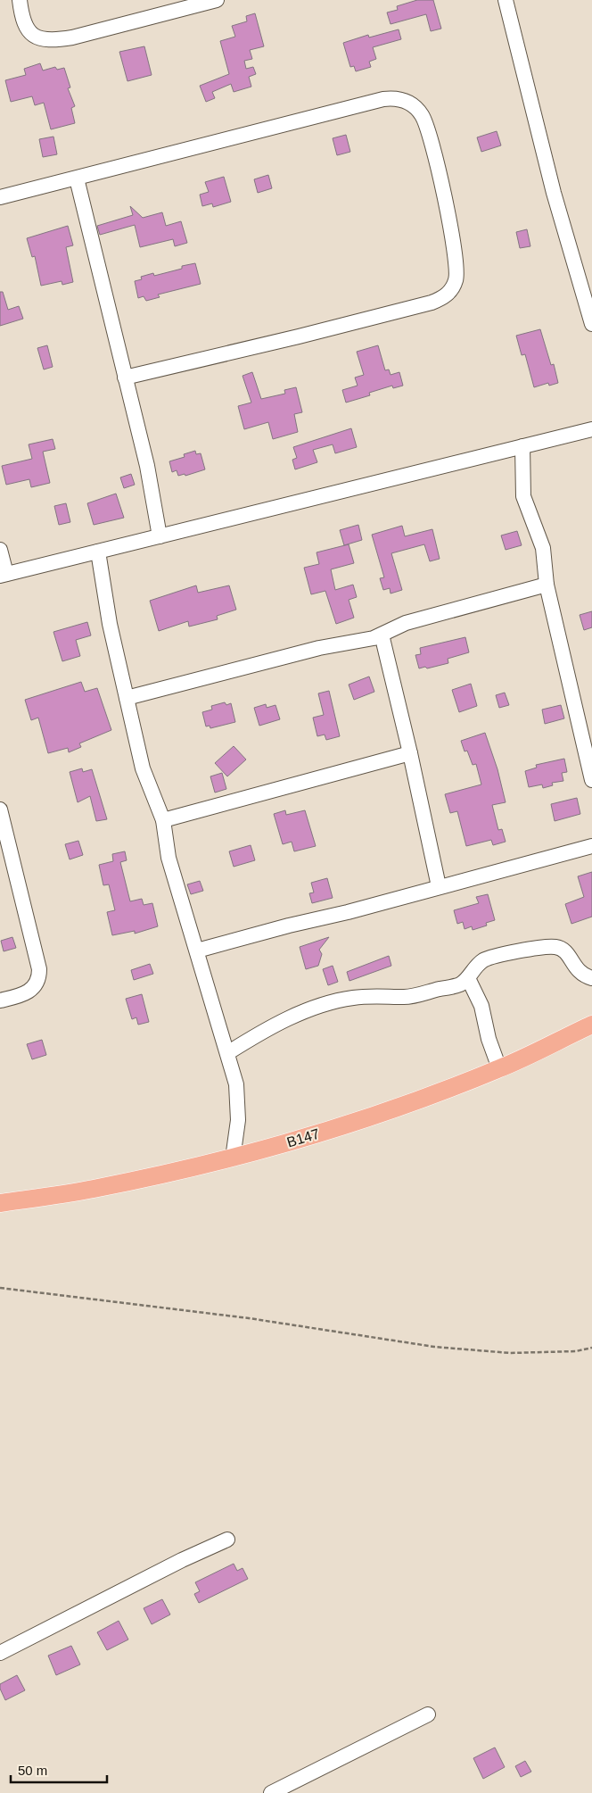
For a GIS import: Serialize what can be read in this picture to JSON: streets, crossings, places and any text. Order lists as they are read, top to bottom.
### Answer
{
  "streets": {
    "main road": ["B147"]
  },
  "scale_bar": "50 m"
}
